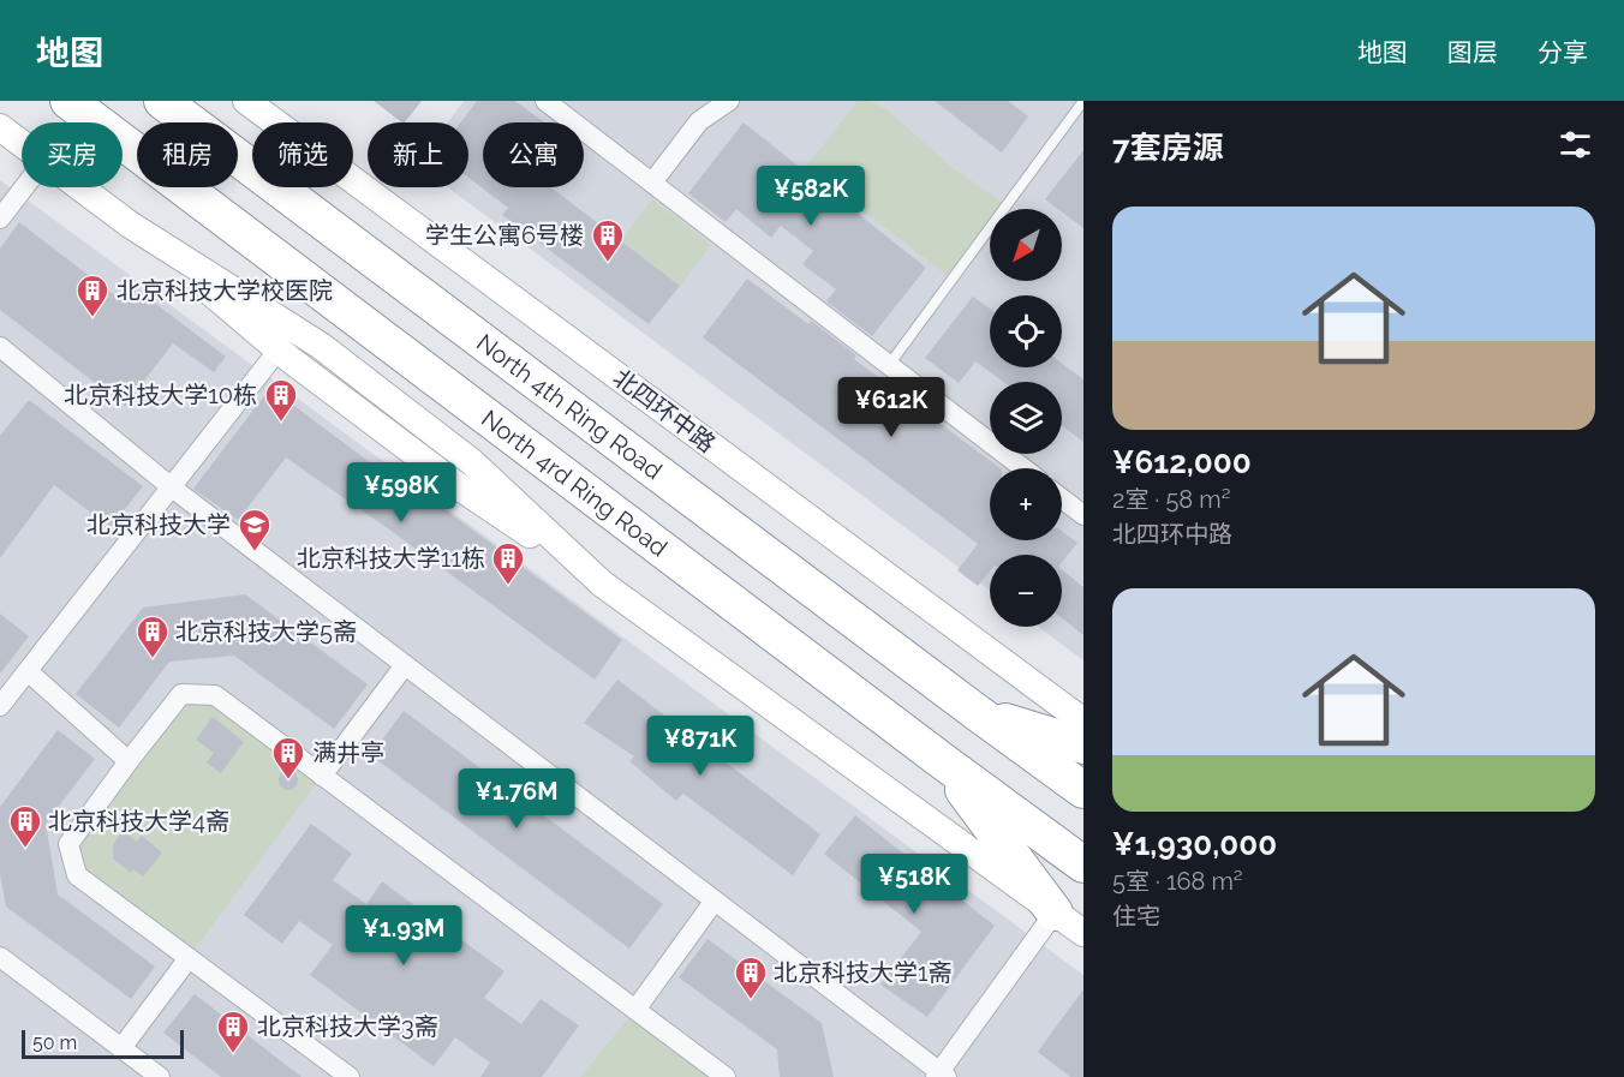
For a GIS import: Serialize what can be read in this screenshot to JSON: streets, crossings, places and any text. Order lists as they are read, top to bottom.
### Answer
{
  "streets": {
    "highway": ["North 4th Ring Road", "North 4rd Ring Road"],
    "street": ["北四环中路"]
  },
  "places": {
    "building": [
      "学生公寓6号楼",
      "北京科技大学校医院",
      "北京科技大学10栋",
      "北京科技大学11栋",
      "北京科技大学5斋",
      "满井亭",
      "北京科技大学4斋",
      "北京科技大学1斋",
      "北京科技大学3斋"
    ],
    "school or university": ["北京科技大学"]
  },
  "scale_bar": "50 m",
  "north": "bottom left",
  "page": {
    "header": "地图",
    "nav": ["地图", "图层", "分享"],
    "heading": "7套房源",
    "chip": [
      "买房",
      "租房",
      "筛选",
      "新上",
      "公寓"
    ],
    "price": [
      "¥582K",
      "¥612K",
      "¥598K",
      "¥871K",
      "¥1.76M",
      "¥518K",
      "¥1.93M"
    ],
    "list": [
      {
        "name": "¥612,000",
        "note": "2室 · 58 m² · 北四环中路"
      },
      {
        "name": "¥1,930,000",
        "note": "5室 · 168 m² · 住宅"
      }
    ],
    "map_buttons": ["+", "−"],
    "scale": "50 m"
  }
}
